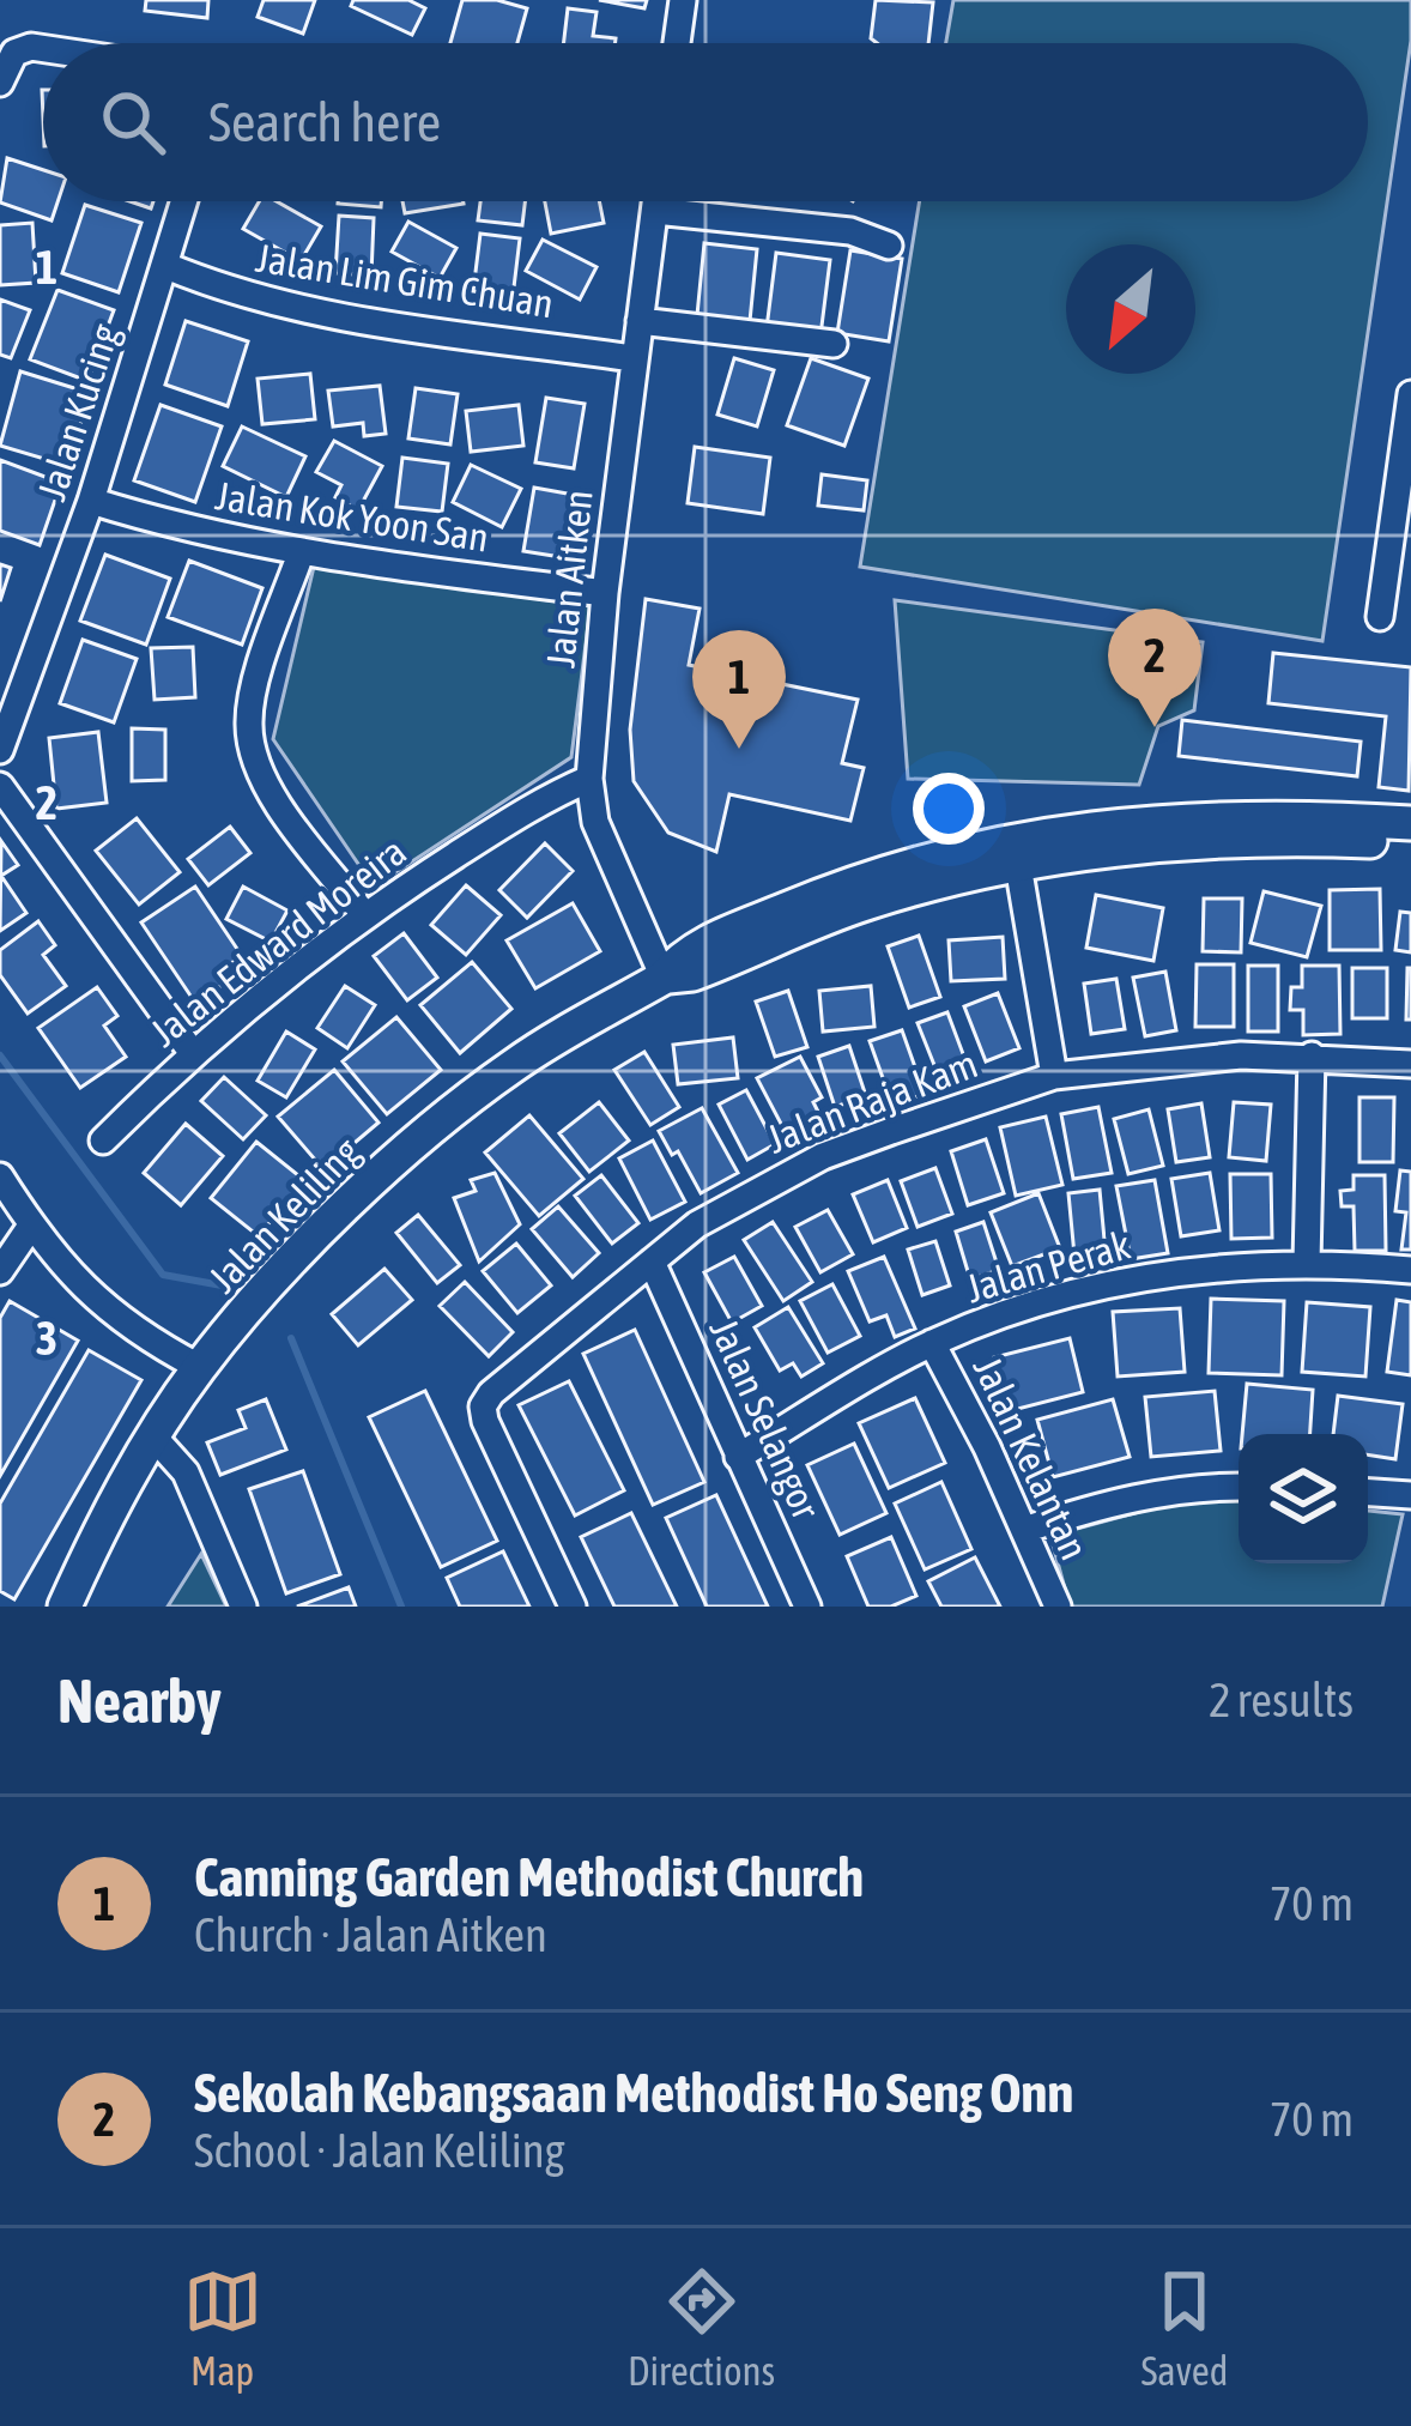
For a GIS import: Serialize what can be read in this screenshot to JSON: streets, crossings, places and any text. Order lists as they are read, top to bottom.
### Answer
{
  "streets": {
    "main road": ["Jalan Keliling"],
    "street": [
      "Jalan Lim Gim Chuan",
      "Jalan Kucing",
      "Jalan Kok Yoon San",
      "Jalan Aitken",
      "Jalan Edward Moreira",
      "Jalan Raja Kam",
      "Jalan Perak",
      "Jalan Selangor",
      "Jalan Kelantan"
    ]
  },
  "crossings": [
    ["Jalan Lim Gim Chuan", "Jalan Kucing"],
    ["Jalan Lim Gim Chuan", "Jalan Aitken"],
    ["Jalan Kucing", "Jalan Kok Yoon San"],
    ["Jalan Kok Yoon San", "Jalan Aitken"],
    ["Jalan Aitken", "Jalan Edward Moreira"],
    ["Jalan Aitken", "Jalan Keliling"],
    ["Jalan Raja Kam", "Jalan Selangor"],
    ["Jalan Perak", "Jalan Selangor"],
    ["Jalan Perak", "Jalan Kelantan"]
  ],
  "north": "bottom left",
  "page": {
    "search": "Search here",
    "pins": ["2", "1"],
    "heading": ["Nearby", "2 results"],
    "list": [
      {
        "mark": "1",
        "name": "Canning Garden Methodist Church",
        "note": "Church · Jalan Aitken",
        "value": "70 m"
      },
      {
        "mark": "2",
        "name": "Sekolah Kebangsaan Methodist Ho Seng Onn",
        "note": "School · Jalan Keliling",
        "value": "70 m"
      }
    ],
    "nav": ["Map", "Directions", "Saved"]
  },
  "grid": {
    "rows": ["1", "2", "3"]
  }
}
